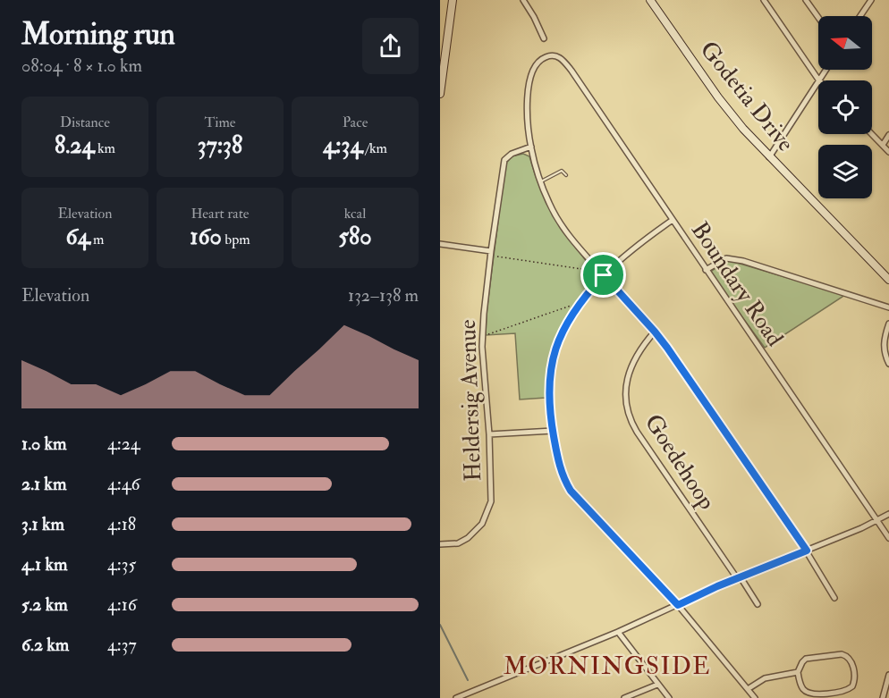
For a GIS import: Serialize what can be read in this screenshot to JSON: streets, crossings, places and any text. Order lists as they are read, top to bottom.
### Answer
{
  "streets": {
    "street": [
      "Godetia Drive",
      "Boundary Road",
      "Heldersig Avenue",
      "Goedehoop"
    ]
  },
  "crossings": [
    ["Boundary Road", "Heldersig Avenue"]
  ],
  "districts": ["MORNINGSIDE"],
  "north": "left",
  "page": {
    "heading": ["Morning run", "08:04 · 8 × 1.0 km"],
    "stats": [
      ["Distance", "8.24 km"],
      ["Time", "37:38"],
      ["Pace", "4:34 /km"],
      ["Elevation", "64 m"],
      ["Heart rate", "160 bpm"],
      ["kcal", "580"]
    ],
    "chart": ["Elevation", "132–138 m"],
    "list": [
      {
        "name": "1.0 km",
        "note": "4:24"
      },
      {
        "name": "2.1 km",
        "note": "4:46"
      },
      {
        "name": "3.1 km",
        "note": "4:18"
      },
      {
        "name": "4.1 km",
        "note": "4:35"
      },
      {
        "name": "5.2 km",
        "note": "4:16"
      },
      {
        "name": "6.2 km",
        "note": "4:37"
      }
    ]
  }
}
